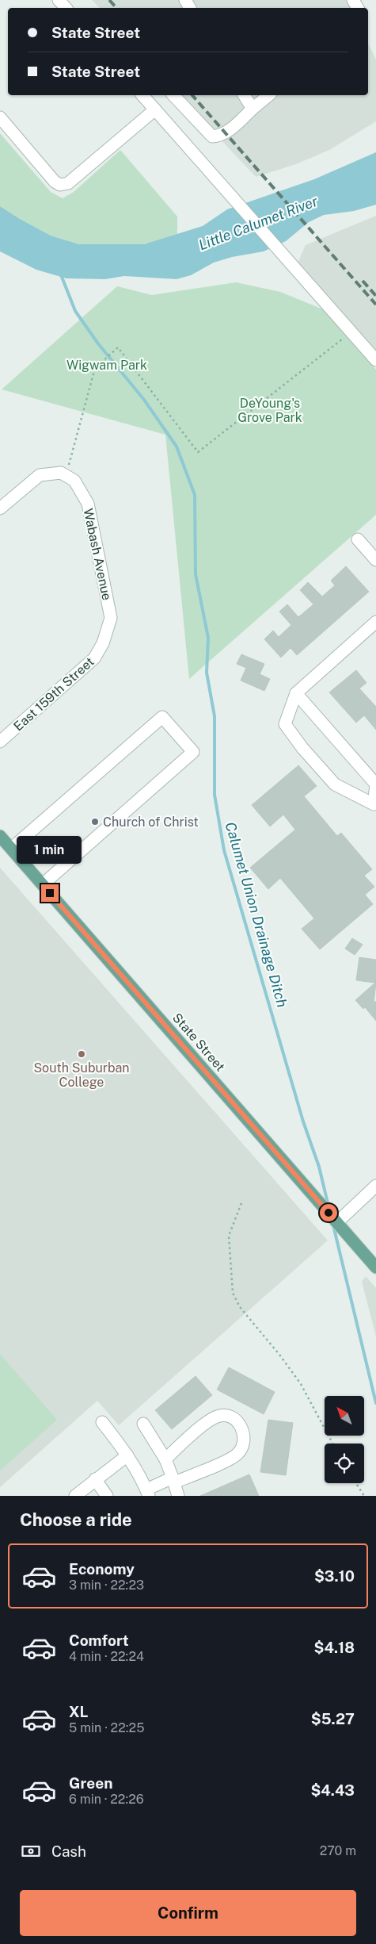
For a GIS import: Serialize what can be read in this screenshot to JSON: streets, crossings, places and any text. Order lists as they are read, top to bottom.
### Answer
{
  "streets": {
    "main road": ["State Street"],
    "street": ["Wabash Avenue", "East 159th Street"]
  },
  "crossings": [
    ["Wabash Avenue", "East 159th Street"]
  ],
  "water": ["Little Calumet River", "Calumet Union Drainage Ditch"],
  "parks": ["Wigwam Park", "DeYoung's Grove Park"],
  "places": ["Church of Christ", "South Suburban College"],
  "north": "top left",
  "page": {
    "banner": ["State Street", "State Street"],
    "bubble": "1 min",
    "heading": "Choose a ride",
    "list": [
      {
        "name": "Economy",
        "note": "3 min · 22:23",
        "value": "$3.10"
      },
      {
        "name": "Comfort",
        "note": "4 min · 22:24",
        "value": "$4.18"
      },
      {
        "name": "XL",
        "note": "5 min · 22:25",
        "value": "$5.27"
      },
      {
        "name": "Green",
        "note": "6 min · 22:26",
        "value": "$4.43"
      }
    ],
    "pay": ["Cash", "270 m"],
    "buttons": "Confirm"
  }
}
